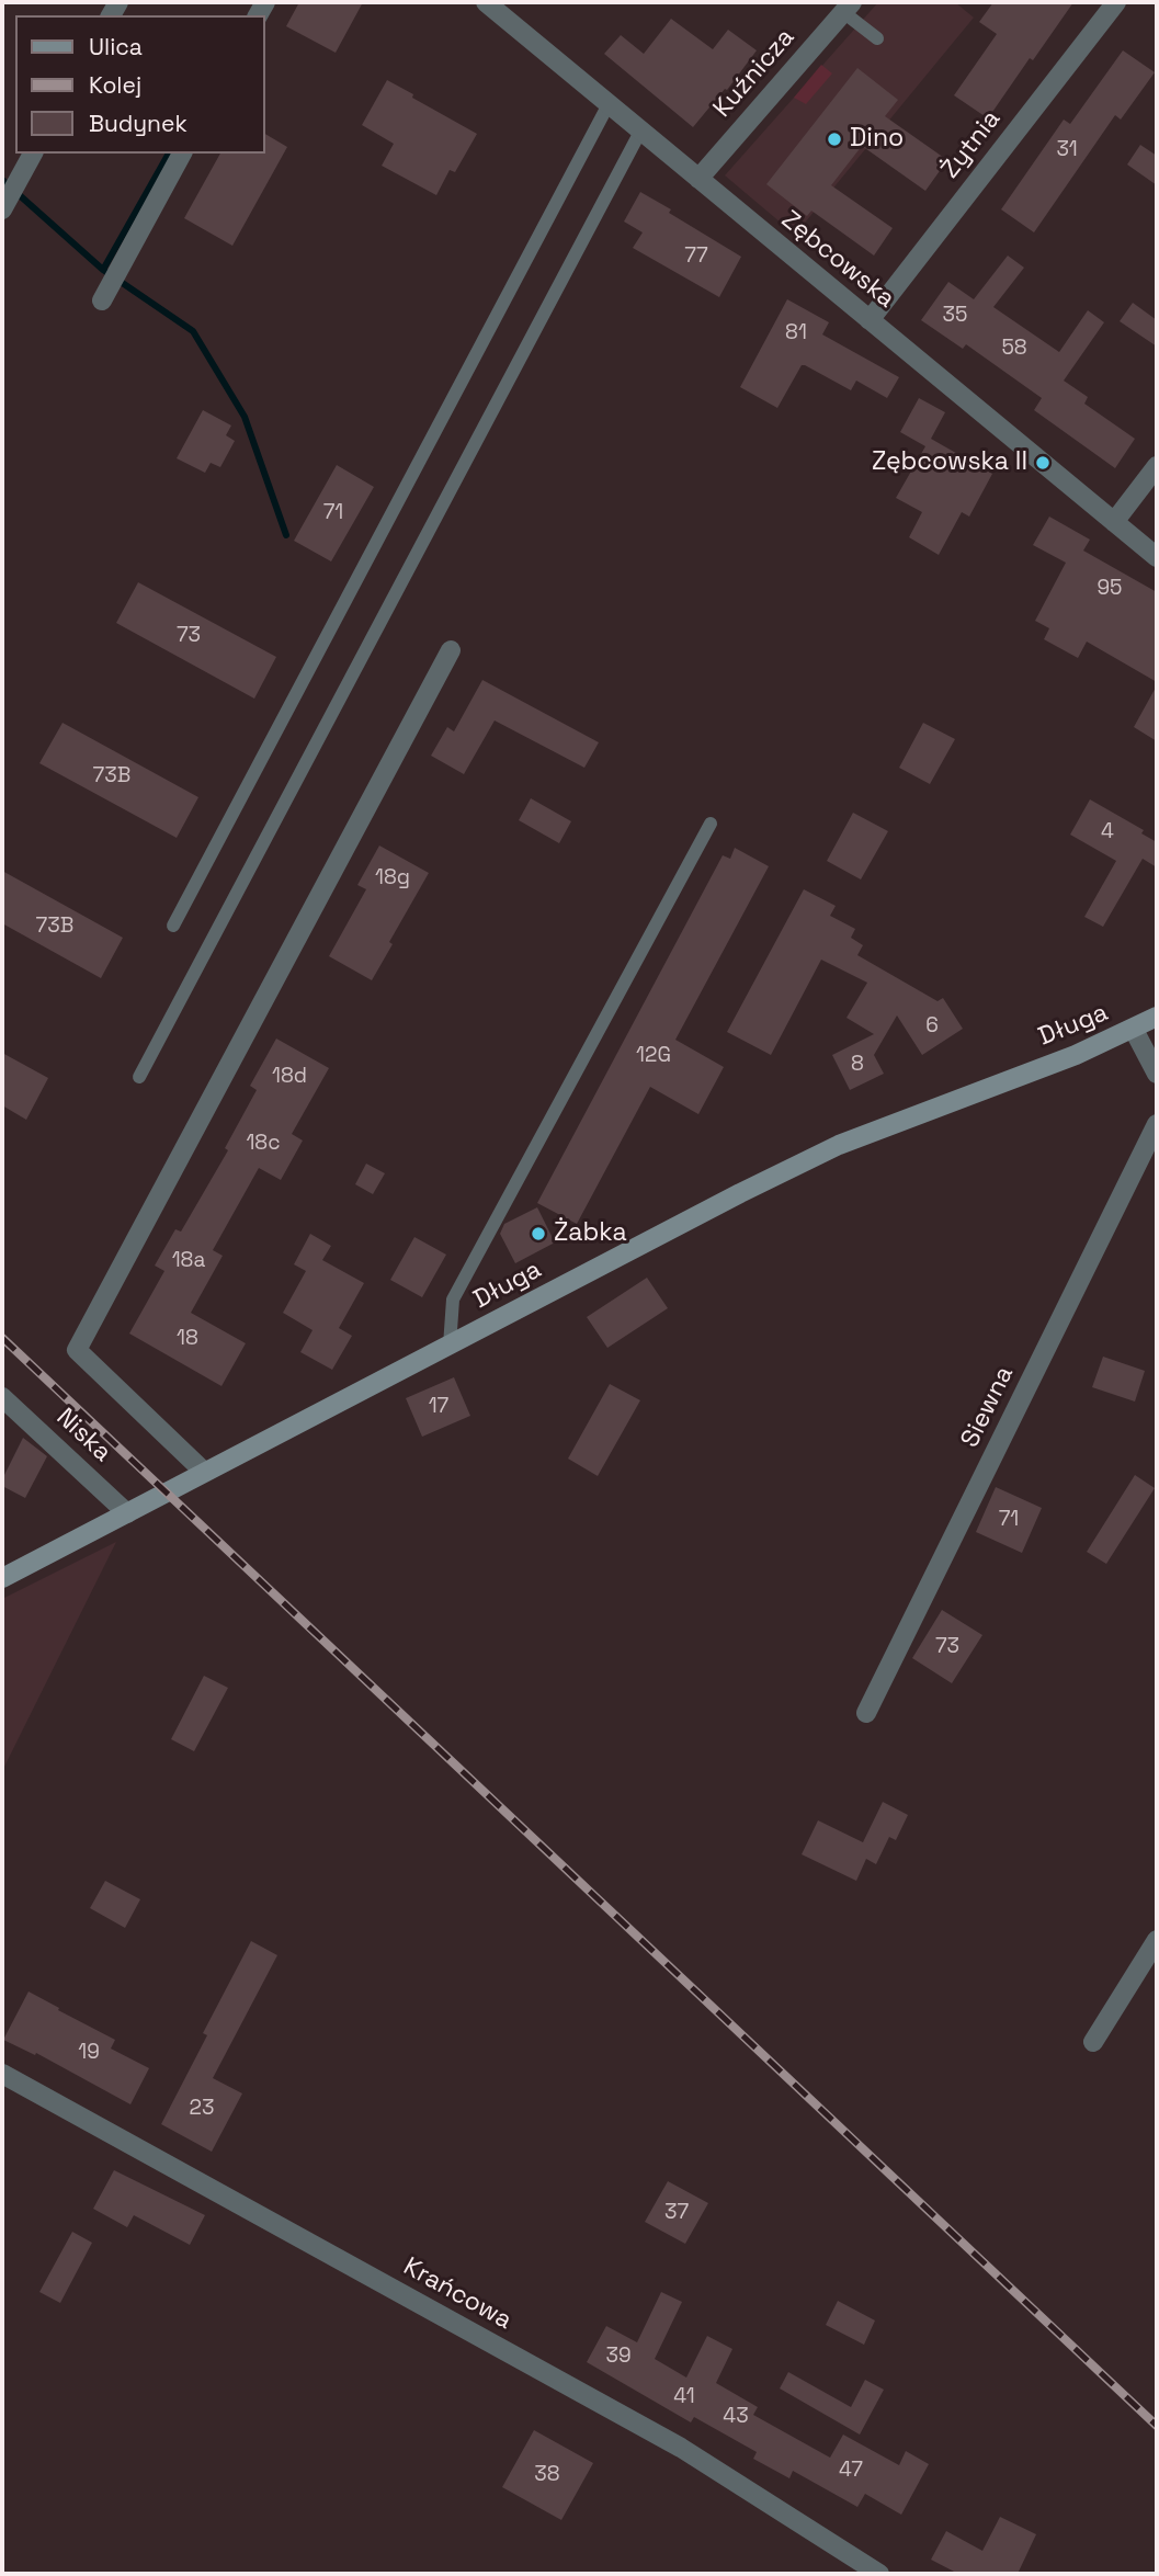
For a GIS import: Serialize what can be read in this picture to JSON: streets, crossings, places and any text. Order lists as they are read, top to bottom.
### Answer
{
  "streets": {
    "street": [
      "Kuźnicza",
      "Żytnia",
      "Zębcowska",
      "Długa",
      "Siewna",
      "Niska",
      "Krańcowa"
    ]
  },
  "crossings": [
    ["Kuźnicza", "Zębcowska"],
    ["Żytnia", "Zębcowska"],
    ["Długa", "Niska"]
  ],
  "places": ["Dino", "Zębcowska II", "Żabka"],
  "house_numbers": [
    "31",
    "77",
    "35",
    "81",
    "58",
    "71",
    "95",
    "73",
    "73B",
    "4",
    "18g",
    "73B",
    "6",
    "12G",
    "8",
    "18d",
    "18c",
    "18a",
    "18",
    "17",
    "71",
    "73",
    "19",
    "23",
    "37",
    "39",
    "41",
    "43",
    "47",
    "38"
  ],
  "legend": ["Ulica", "Kolej", "Budynek"]
}
